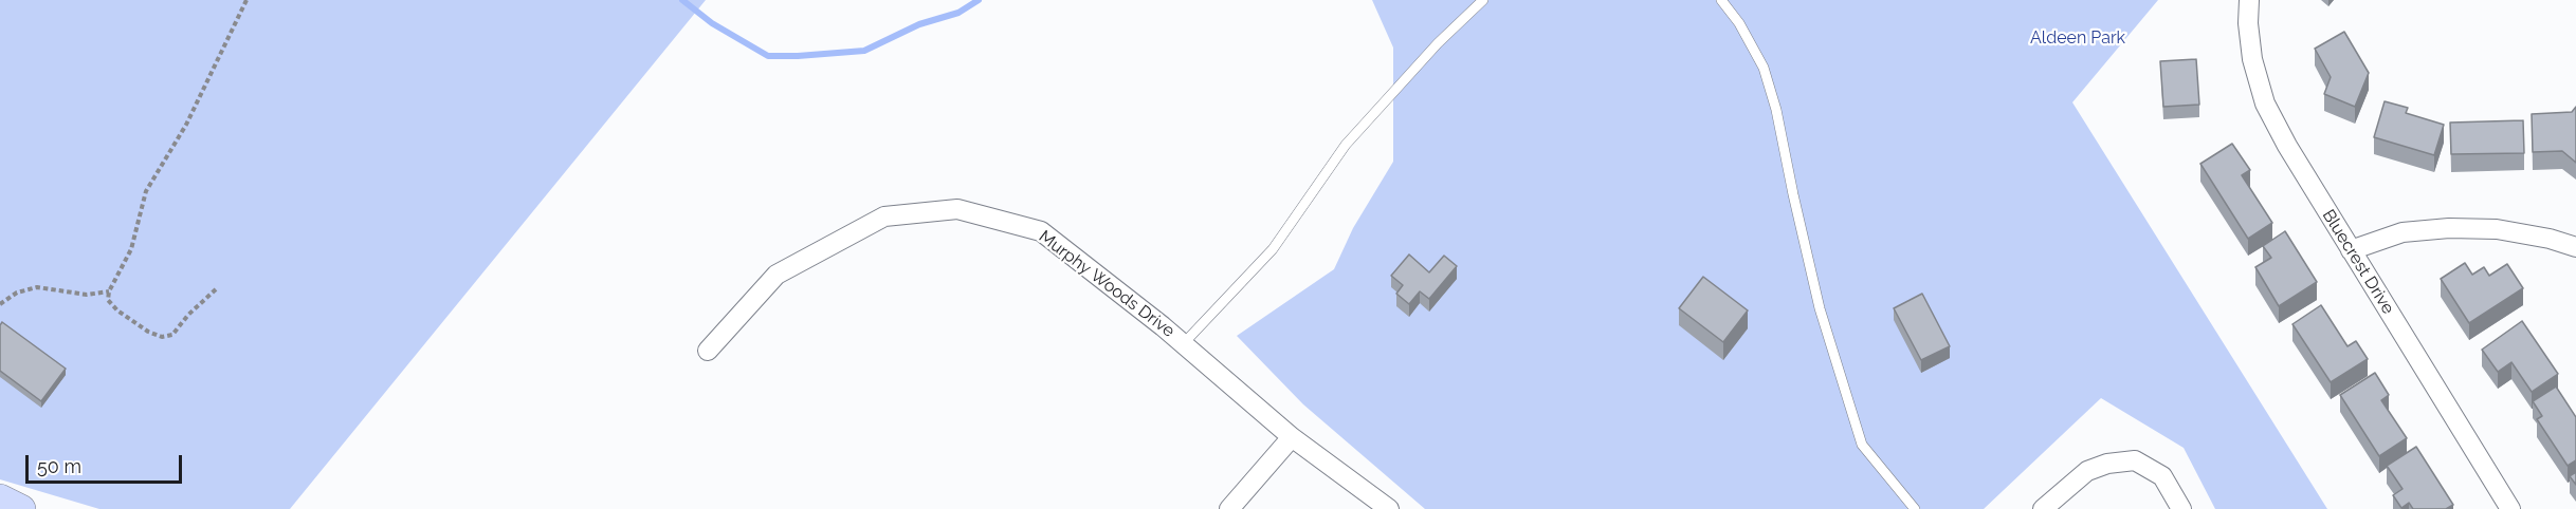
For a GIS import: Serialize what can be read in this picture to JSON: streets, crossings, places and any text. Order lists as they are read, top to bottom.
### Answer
{
  "streets": {
    "street": ["Bluecrest Drive", "Murphy Woods Drive"]
  },
  "parks": ["Aldeen Park"],
  "scale_bar": "50 m"
}
